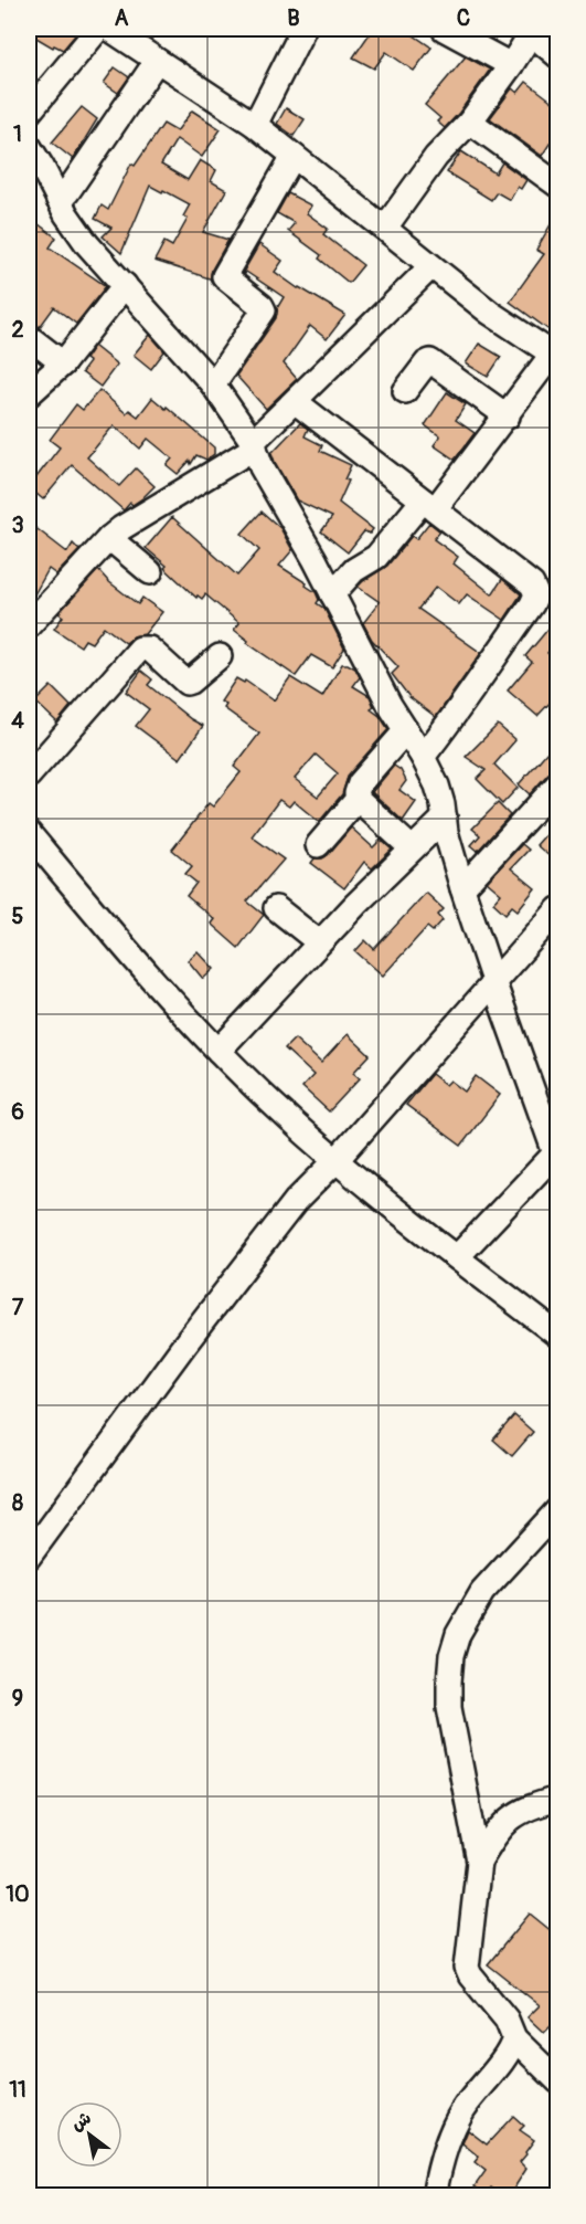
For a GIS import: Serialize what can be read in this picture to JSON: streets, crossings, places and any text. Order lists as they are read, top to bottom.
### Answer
{
  "north": "top left",
  "grid": {
    "columns": ["A", "B", "C"],
    "rows": [
      "1",
      "2",
      "3",
      "4",
      "5",
      "6",
      "7",
      "8",
      "9",
      "10",
      "11"
    ]
  }
}
